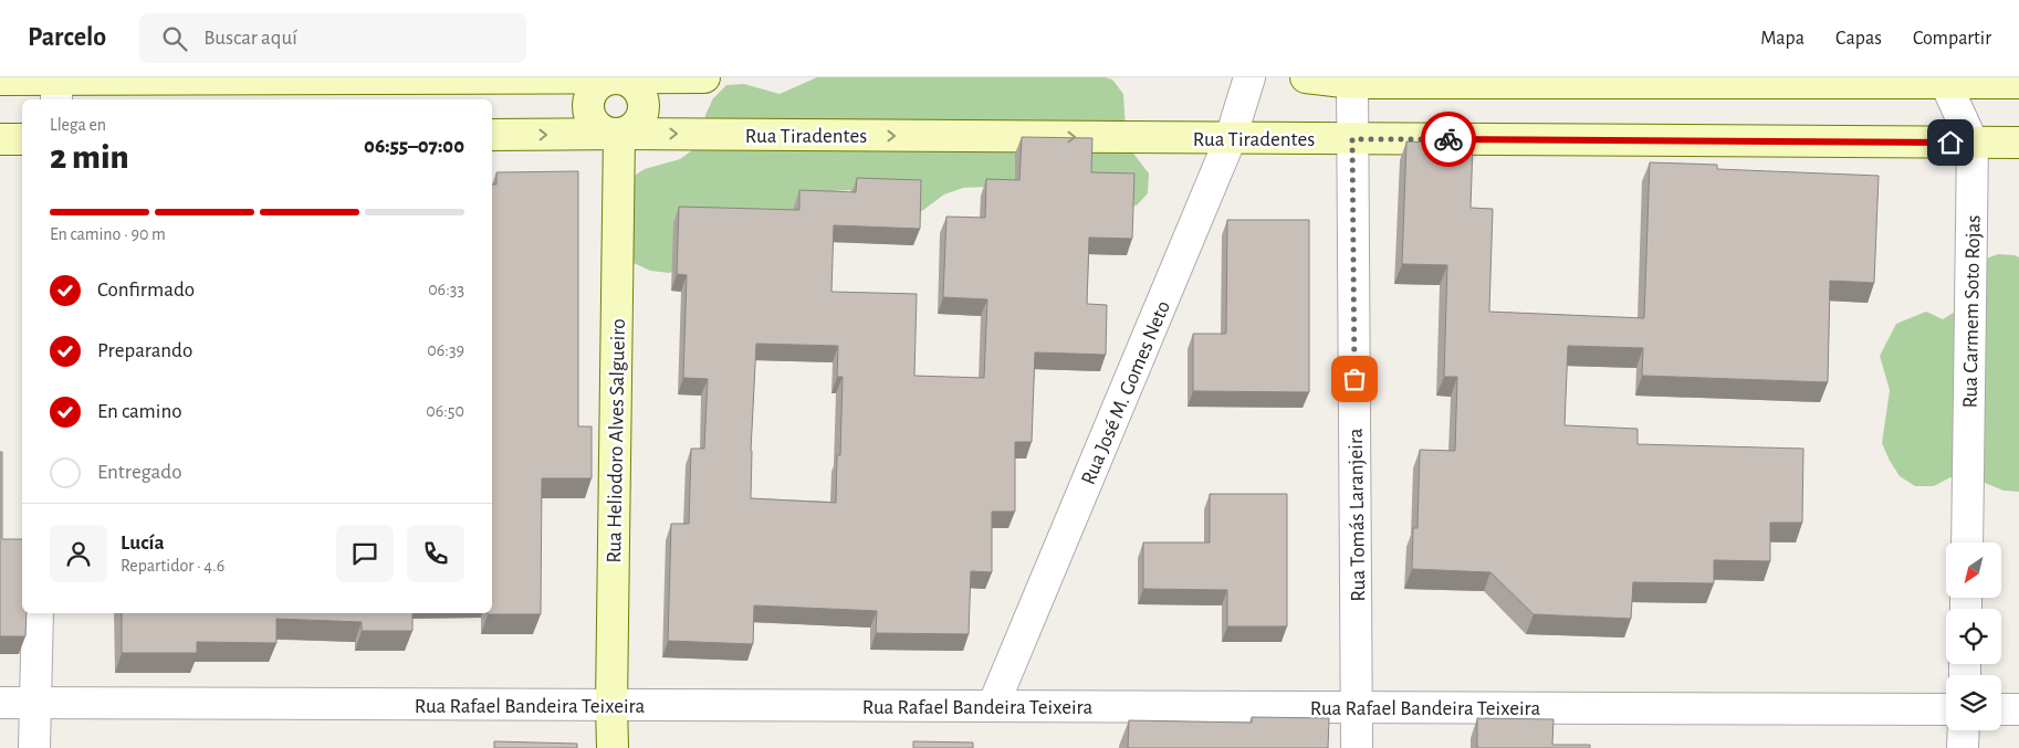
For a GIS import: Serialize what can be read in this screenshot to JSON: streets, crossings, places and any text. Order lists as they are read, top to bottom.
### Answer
{
  "streets": {
    "main road": ["Rua Tiradentes", "Rua Heliodoro Alves Salgueiro"],
    "street": [
      "Rua Carmem Soto Rojas",
      "Rua José M. Gomes Neto",
      "Rua Tomás Laranjeira",
      "Rua Rafael Bandeira Teixeira"
    ]
  },
  "crossings": [
    ["Rua Tiradentes", "Rua Carmem Soto Rojas"],
    ["Rua Tiradentes", "Rua José M. Gomes Neto"],
    ["Rua Tiradentes", "Rua Heliodoro Alves Salgueiro"],
    ["Rua Tiradentes", "Rua Tomás Laranjeira"],
    ["Rua José M. Gomes Neto", "Rua Rafael Bandeira Teixeira"],
    ["Rua Heliodoro Alves Salgueiro", "Rua Rafael Bandeira Teixeira"],
    ["Rua Tomás Laranjeira", "Rua Rafael Bandeira Teixeira"]
  ],
  "one_way": ["Rua Tiradentes"],
  "north": "bottom left",
  "page": {
    "header": "Parcelo",
    "search": "Buscar aquí",
    "nav": ["Mapa", "Capas", "Compartir"],
    "heading": ["2 min", "Llega en", "06:55–07:00"],
    "panel": ["Lucía", "Repartidor · 4.6"],
    "bar": "En camino · 90 m",
    "list": [
      ["Confirmado", "06:33"],
      ["Preparando", "06:39"],
      ["En camino", "06:50"],
      "Entregado"
    ]
  }
}
